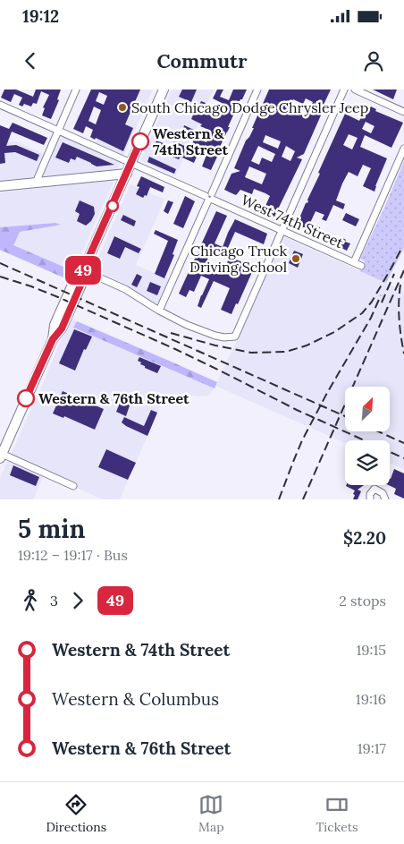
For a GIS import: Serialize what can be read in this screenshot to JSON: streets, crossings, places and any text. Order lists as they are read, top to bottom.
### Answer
{
  "streets": {
    "street": ["West 74th Street"]
  },
  "places": [
    "South Chicago Dodge Chrysler Jeep",
    "Western & 74th Street",
    "Chicago Truck Driving School",
    "Western & 76th Street"
  ],
  "lines": ["bus line 49"],
  "north": "top right",
  "page": {
    "status": "19:12",
    "header": "Commutr",
    "on_map": "49",
    "heading": ["5 min", "19:12 – 19:17 · Bus", "$2.20"],
    "legs": ["3", "49", "2 stops"],
    "list": [
      {
        "name": "Western & 74th Street",
        "value": "19:15"
      },
      {
        "name": "Western & Columbus",
        "value": "19:16"
      },
      {
        "name": "Western & 76th Street",
        "value": "19:17"
      }
    ],
    "tabs": ["Directions", "Map", "Tickets"]
  }
}
